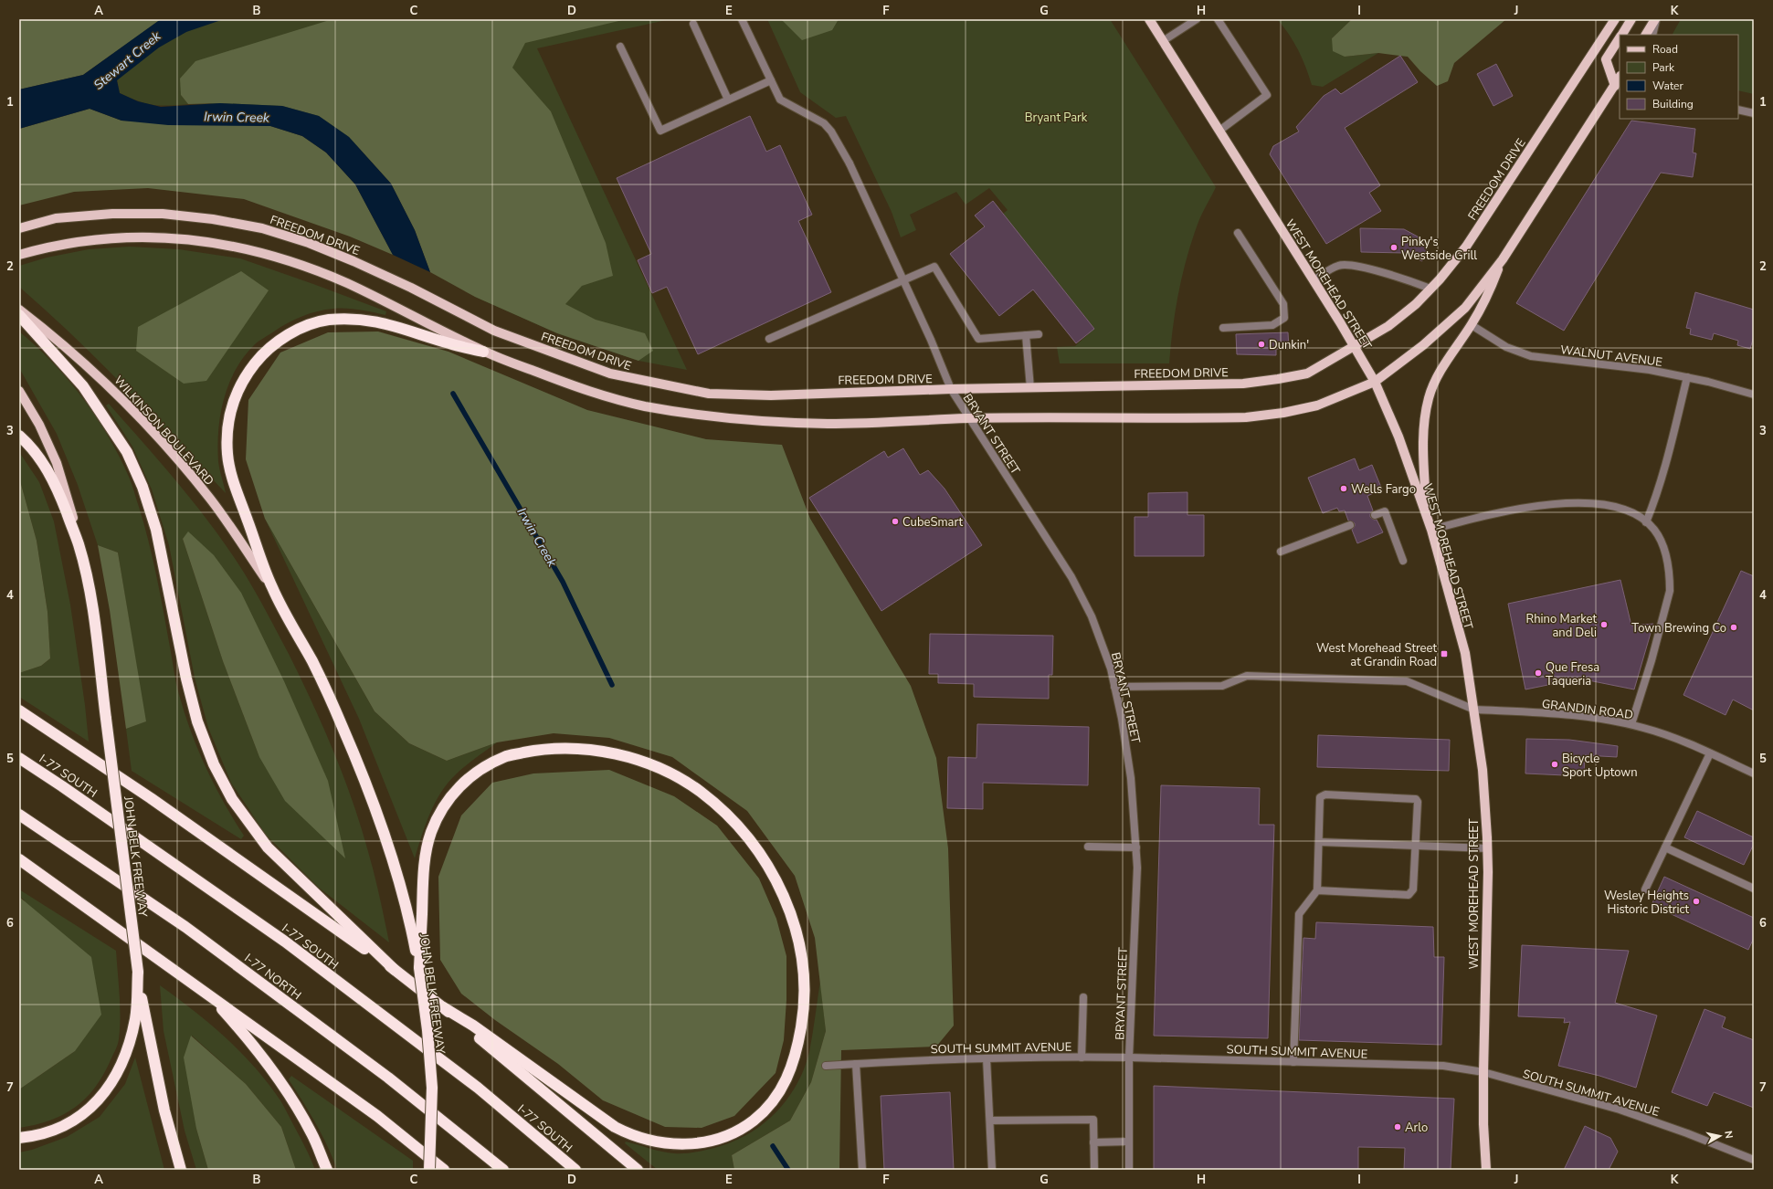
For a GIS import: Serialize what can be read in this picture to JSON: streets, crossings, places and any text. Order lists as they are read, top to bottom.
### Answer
{
  "streets": {
    "highway": ["I-77 SOUTH", "JOHN BELK FREEWAY", "I-77 NORTH"],
    "main road": ["FREEDOM DRIVE", "WEST MOREHEAD STREET", "WILKINSON BOULEVARD"],
    "street": [
      "WALNUT AVENUE",
      "BRYANT STREET",
      "GRANDIN ROAD",
      "SOUTH SUMMIT AVENUE"
    ]
  },
  "crossings": [
    ["FREEDOM DRIVE", "WEST MOREHEAD STREET"],
    ["FREEDOM DRIVE", "BRYANT STREET"],
    ["WEST MOREHEAD STREET", "GRANDIN ROAD"],
    ["WEST MOREHEAD STREET", "SOUTH SUMMIT AVENUE"],
    ["WILKINSON BOULEVARD", "JOHN BELK FREEWAY"],
    ["BRYANT STREET", "GRANDIN ROAD"],
    ["BRYANT STREET", "SOUTH SUMMIT AVENUE"]
  ],
  "water": ["Stewart Creek", "Irwin Creek"],
  "parks": ["Bryant Park"],
  "places": {
    "other": [
      "Pinky's Westside Grill",
      "Dunkin'",
      "Wells Fargo",
      "CubeSmart",
      "Rhino Market and Deli",
      "Town Brewing Co",
      "Que Fresa Taqueria",
      "Bicycle Sport Uptown",
      "Wesley Heights Historic District",
      "Arlo"
    ],
    "transit": ["West Morehead Street at Grandin Road"]
  },
  "legend": [
    "Road",
    "Park",
    "Water",
    "Building"
  ],
  "north": "right",
  "grid": {
    "columns": [
      "A",
      "B",
      "C",
      "D",
      "E",
      "F",
      "G",
      "H",
      "I",
      "J",
      "K"
    ],
    "rows": [
      "1",
      "2",
      "3",
      "4",
      "5",
      "6",
      "7"
    ]
  }
}
